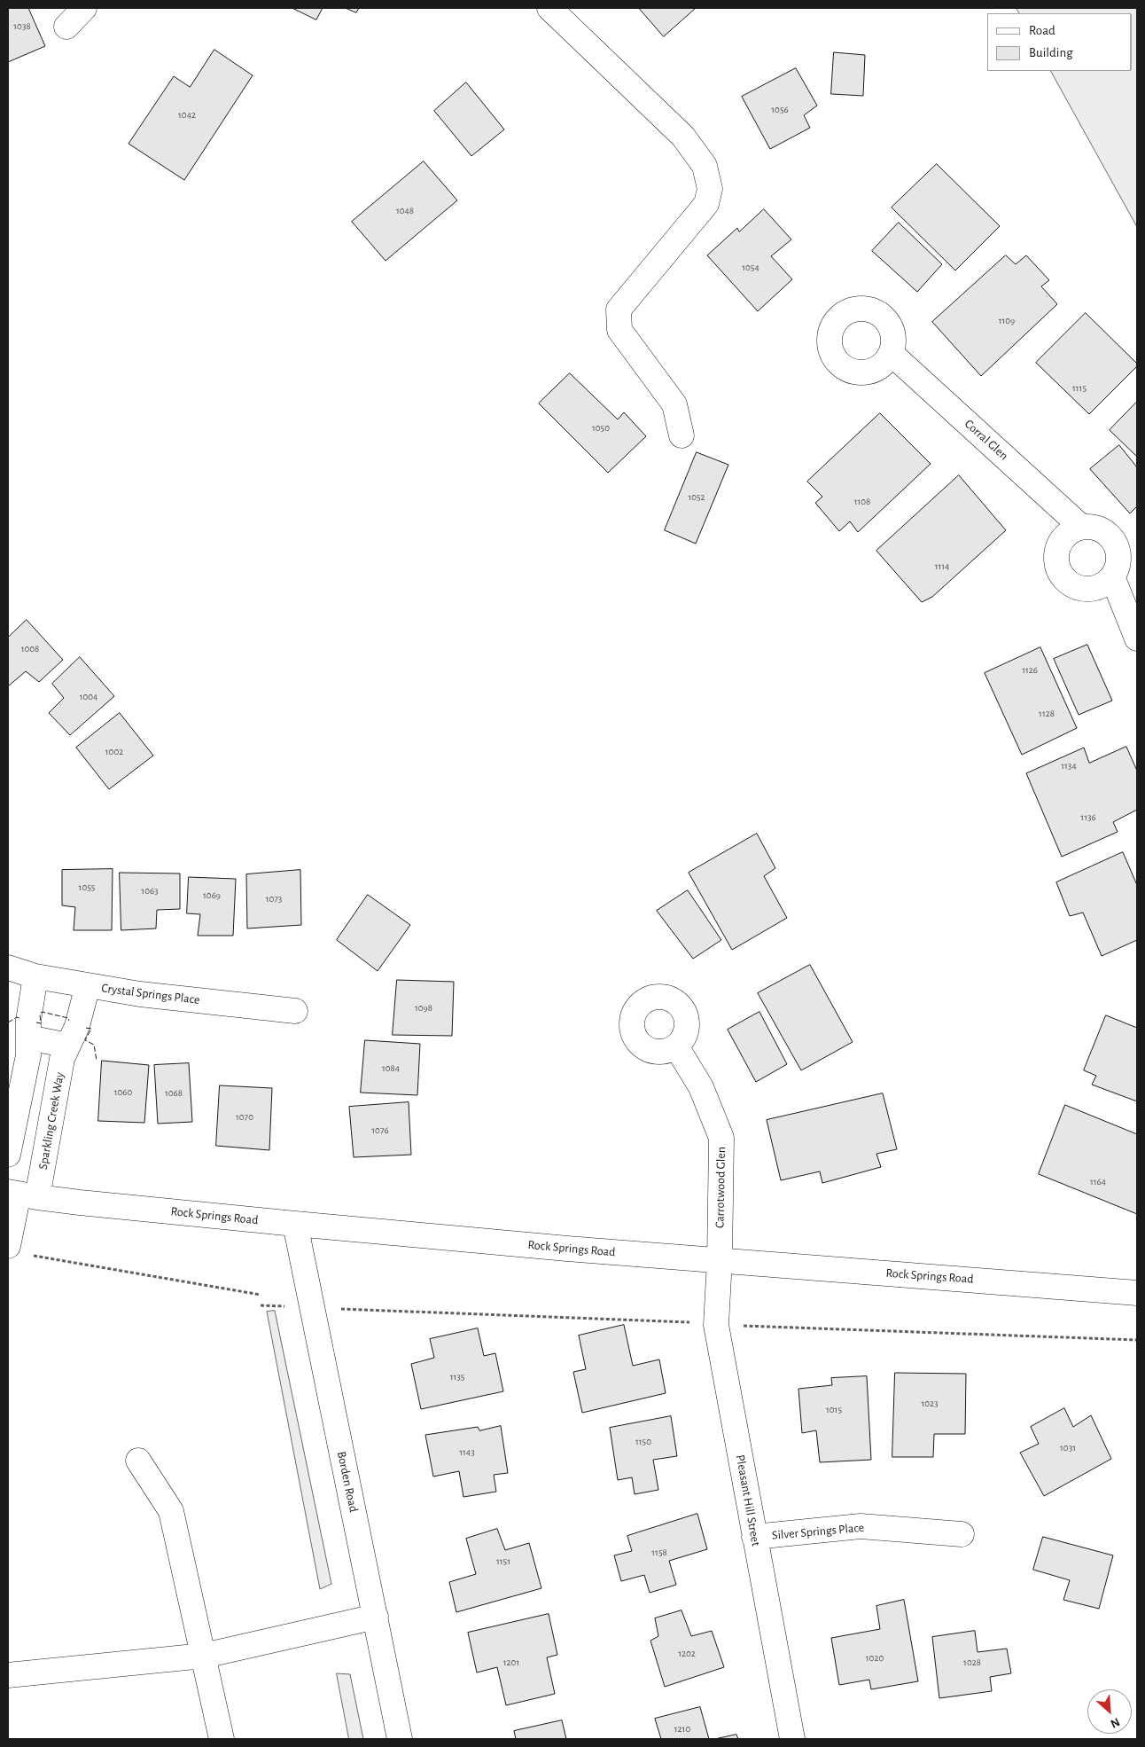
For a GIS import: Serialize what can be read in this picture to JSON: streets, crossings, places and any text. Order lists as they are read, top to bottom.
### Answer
{
  "streets": {
    "street": [
      "Corral Glen",
      "Crystal Springs Place",
      "Sparkling Creek Way",
      "Carrotwood Glen",
      "Rock Springs Road",
      "Borden Road",
      "Pleasant Hill Street",
      "Silver Springs Place"
    ]
  },
  "crossings": [
    ["Crystal Springs Place", "Sparkling Creek Way"],
    ["Sparkling Creek Way", "Rock Springs Road"],
    ["Carrotwood Glen", "Rock Springs Road"],
    ["Carrotwood Glen", "Pleasant Hill Street"],
    ["Rock Springs Road", "Borden Road"],
    ["Rock Springs Road", "Pleasant Hill Street"],
    ["Pleasant Hill Street", "Silver Springs Place"]
  ],
  "house_numbers": [
    "1038",
    "1056",
    "1042",
    "1048",
    "1054",
    "1109",
    "1115",
    "1050",
    "1052",
    "1108",
    "1114",
    "1008",
    "1126",
    "1004",
    "1128",
    "1002",
    "1134",
    "1136",
    "1055",
    "1063",
    "1069",
    "1073",
    "1098",
    "1084",
    "1060",
    "1068",
    "1070",
    "1076",
    "1164",
    "1135",
    "1023",
    "1015",
    "1150",
    "1031",
    "1143",
    "1158",
    "1151",
    "1202",
    "1020",
    "1201",
    "1028",
    "1210"
  ],
  "legend": ["Road", "Building"],
  "north": "bottom right"
}
